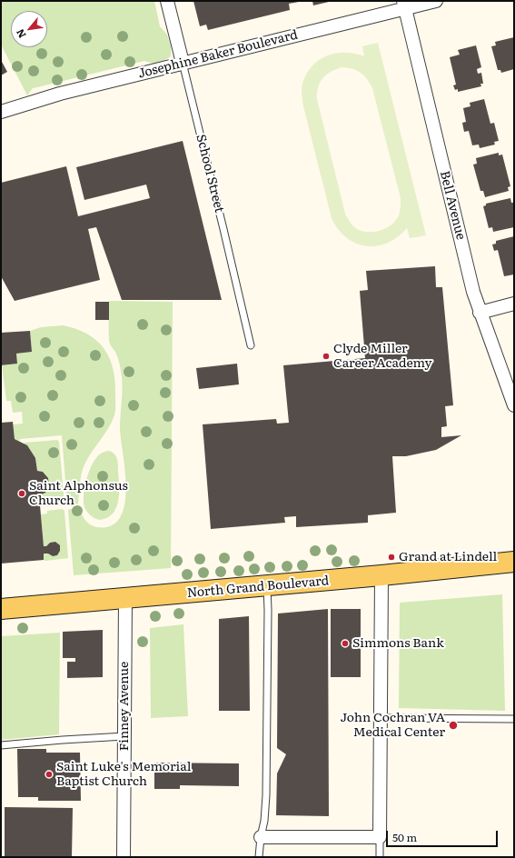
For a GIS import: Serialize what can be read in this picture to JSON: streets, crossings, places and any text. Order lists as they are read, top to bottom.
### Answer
{
  "streets": {
    "main road": ["North Grand Boulevard"],
    "street": [
      "Josephine Baker Boulevard",
      "School Street",
      "Bell Avenue",
      "Finney Avenue"
    ]
  },
  "crossings": [
    ["Josephine Baker Boulevard", "School Street"],
    ["Josephine Baker Boulevard", "Bell Avenue"],
    ["North Grand Boulevard", "Finney Avenue"]
  ],
  "places": [
    "Clyde Miller Career Academy",
    "Saint Alphonsus Church",
    "Grand at Lindell",
    "Simmons Bank",
    "John Cochran VA Medical Center",
    "Saint Luke's Memorial Baptist Church"
  ],
  "scale_bar": "50 m",
  "north": "bottom left"
}
